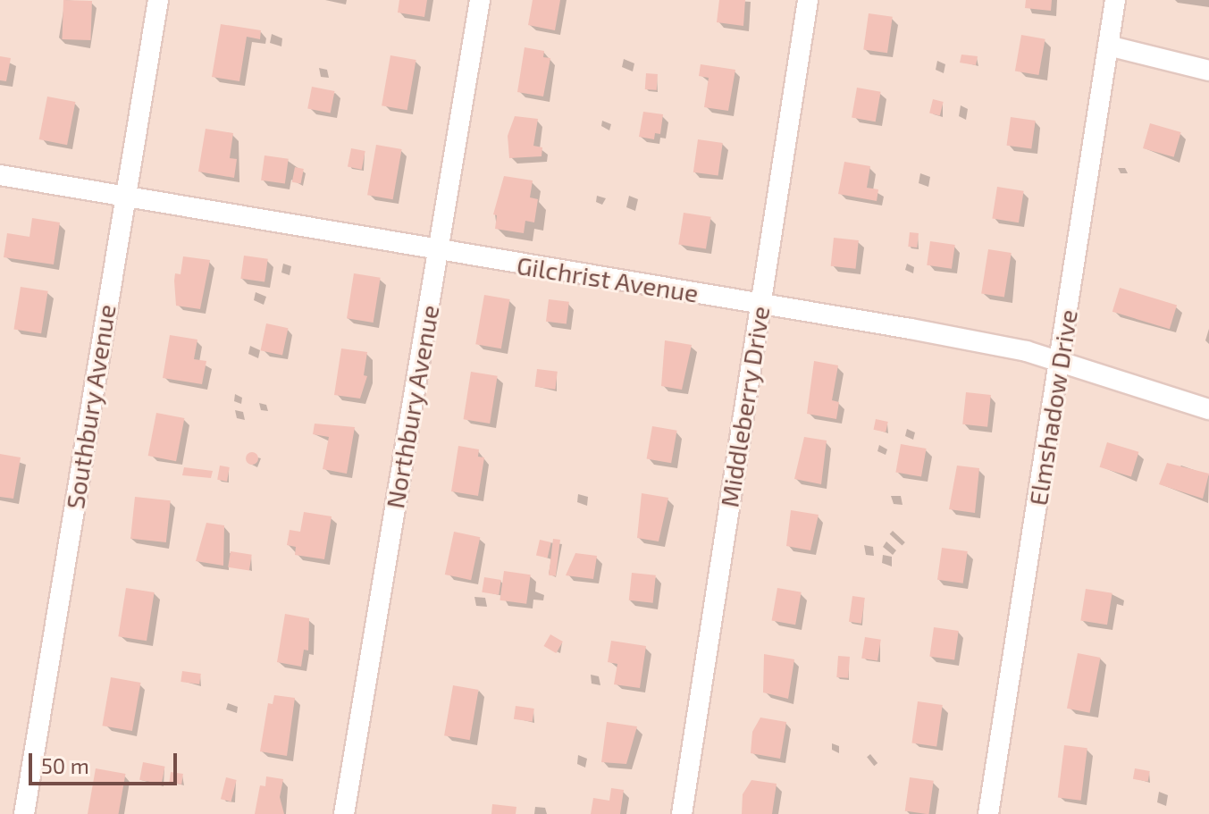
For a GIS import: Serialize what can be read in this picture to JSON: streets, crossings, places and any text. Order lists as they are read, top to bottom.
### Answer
{
  "streets": {
    "street": [
      "Gilchrist Avenue",
      "Southbury Avenue",
      "Northbury Avenue",
      "Middleberry Drive",
      "Elmshadow Drive"
    ]
  },
  "crossings": [
    ["Gilchrist Avenue", "Southbury Avenue"],
    ["Gilchrist Avenue", "Northbury Avenue"],
    ["Gilchrist Avenue", "Middleberry Drive"],
    ["Gilchrist Avenue", "Elmshadow Drive"]
  ],
  "scale_bar": "50 m"
}
